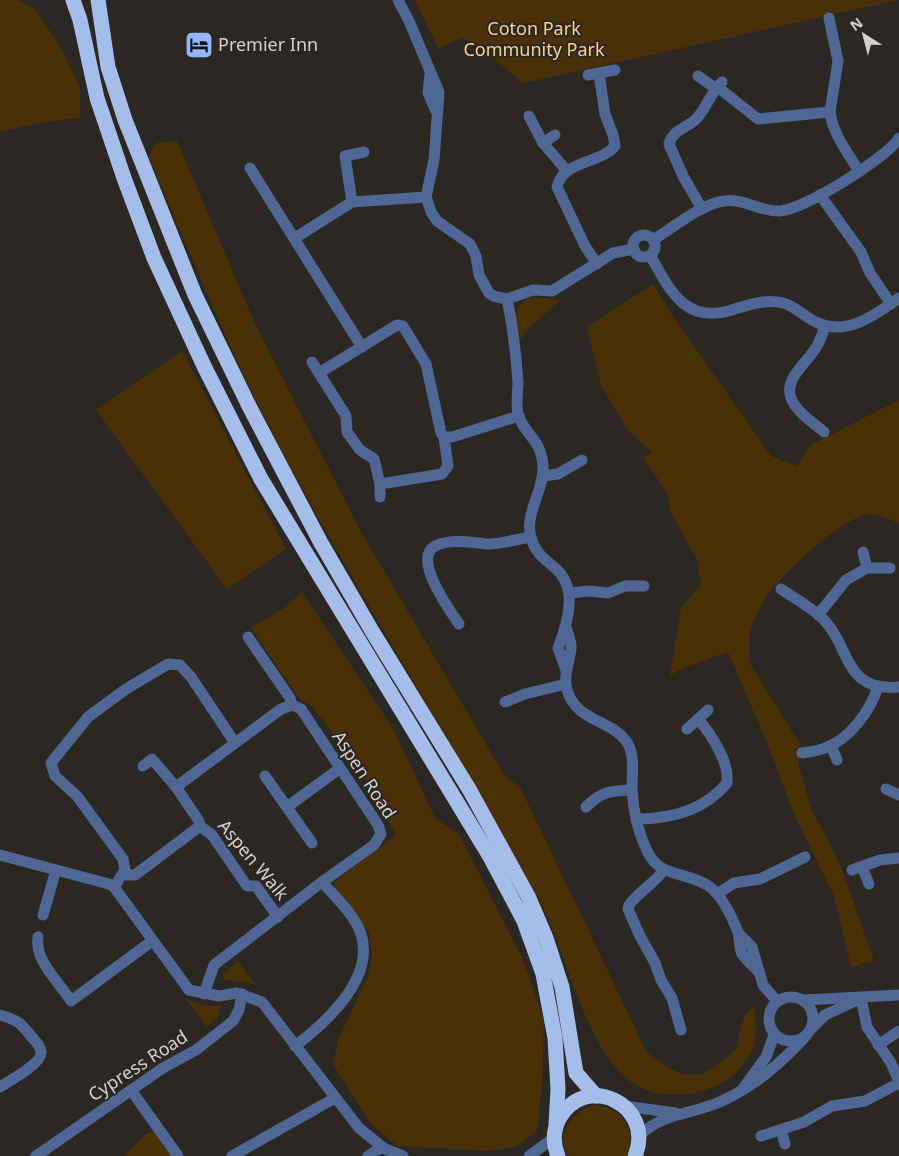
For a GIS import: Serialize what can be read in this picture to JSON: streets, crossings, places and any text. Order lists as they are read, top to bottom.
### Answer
{
  "streets": {
    "street": ["Aspen Road", "Aspen Walk", "Cypress Road"]
  },
  "crossings": [
    ["Aspen Road", "Aspen Walk"]
  ],
  "parks": ["Coton Park Community Park"],
  "places": {
    "hotel": ["Premier Inn"]
  },
  "north": "top left"
}
